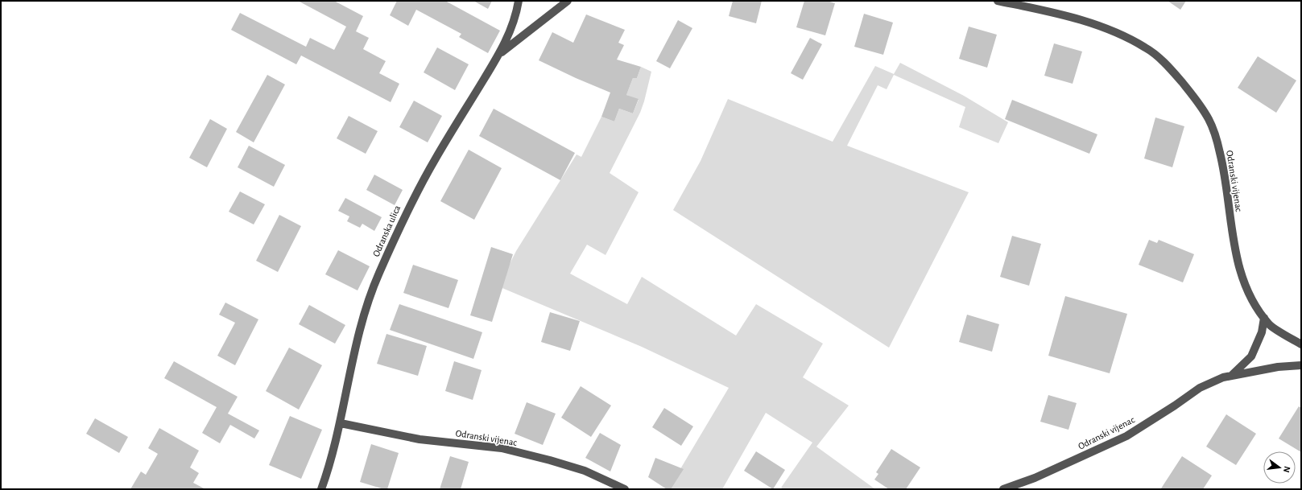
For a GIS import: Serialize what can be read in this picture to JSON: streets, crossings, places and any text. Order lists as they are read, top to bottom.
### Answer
{
  "streets": {
    "street": ["Odranski vijenac", "Odranska ulica"]
  },
  "crossings": [
    ["Odranski vijenac", "Odranska ulica"]
  ],
  "north": "right"
}
